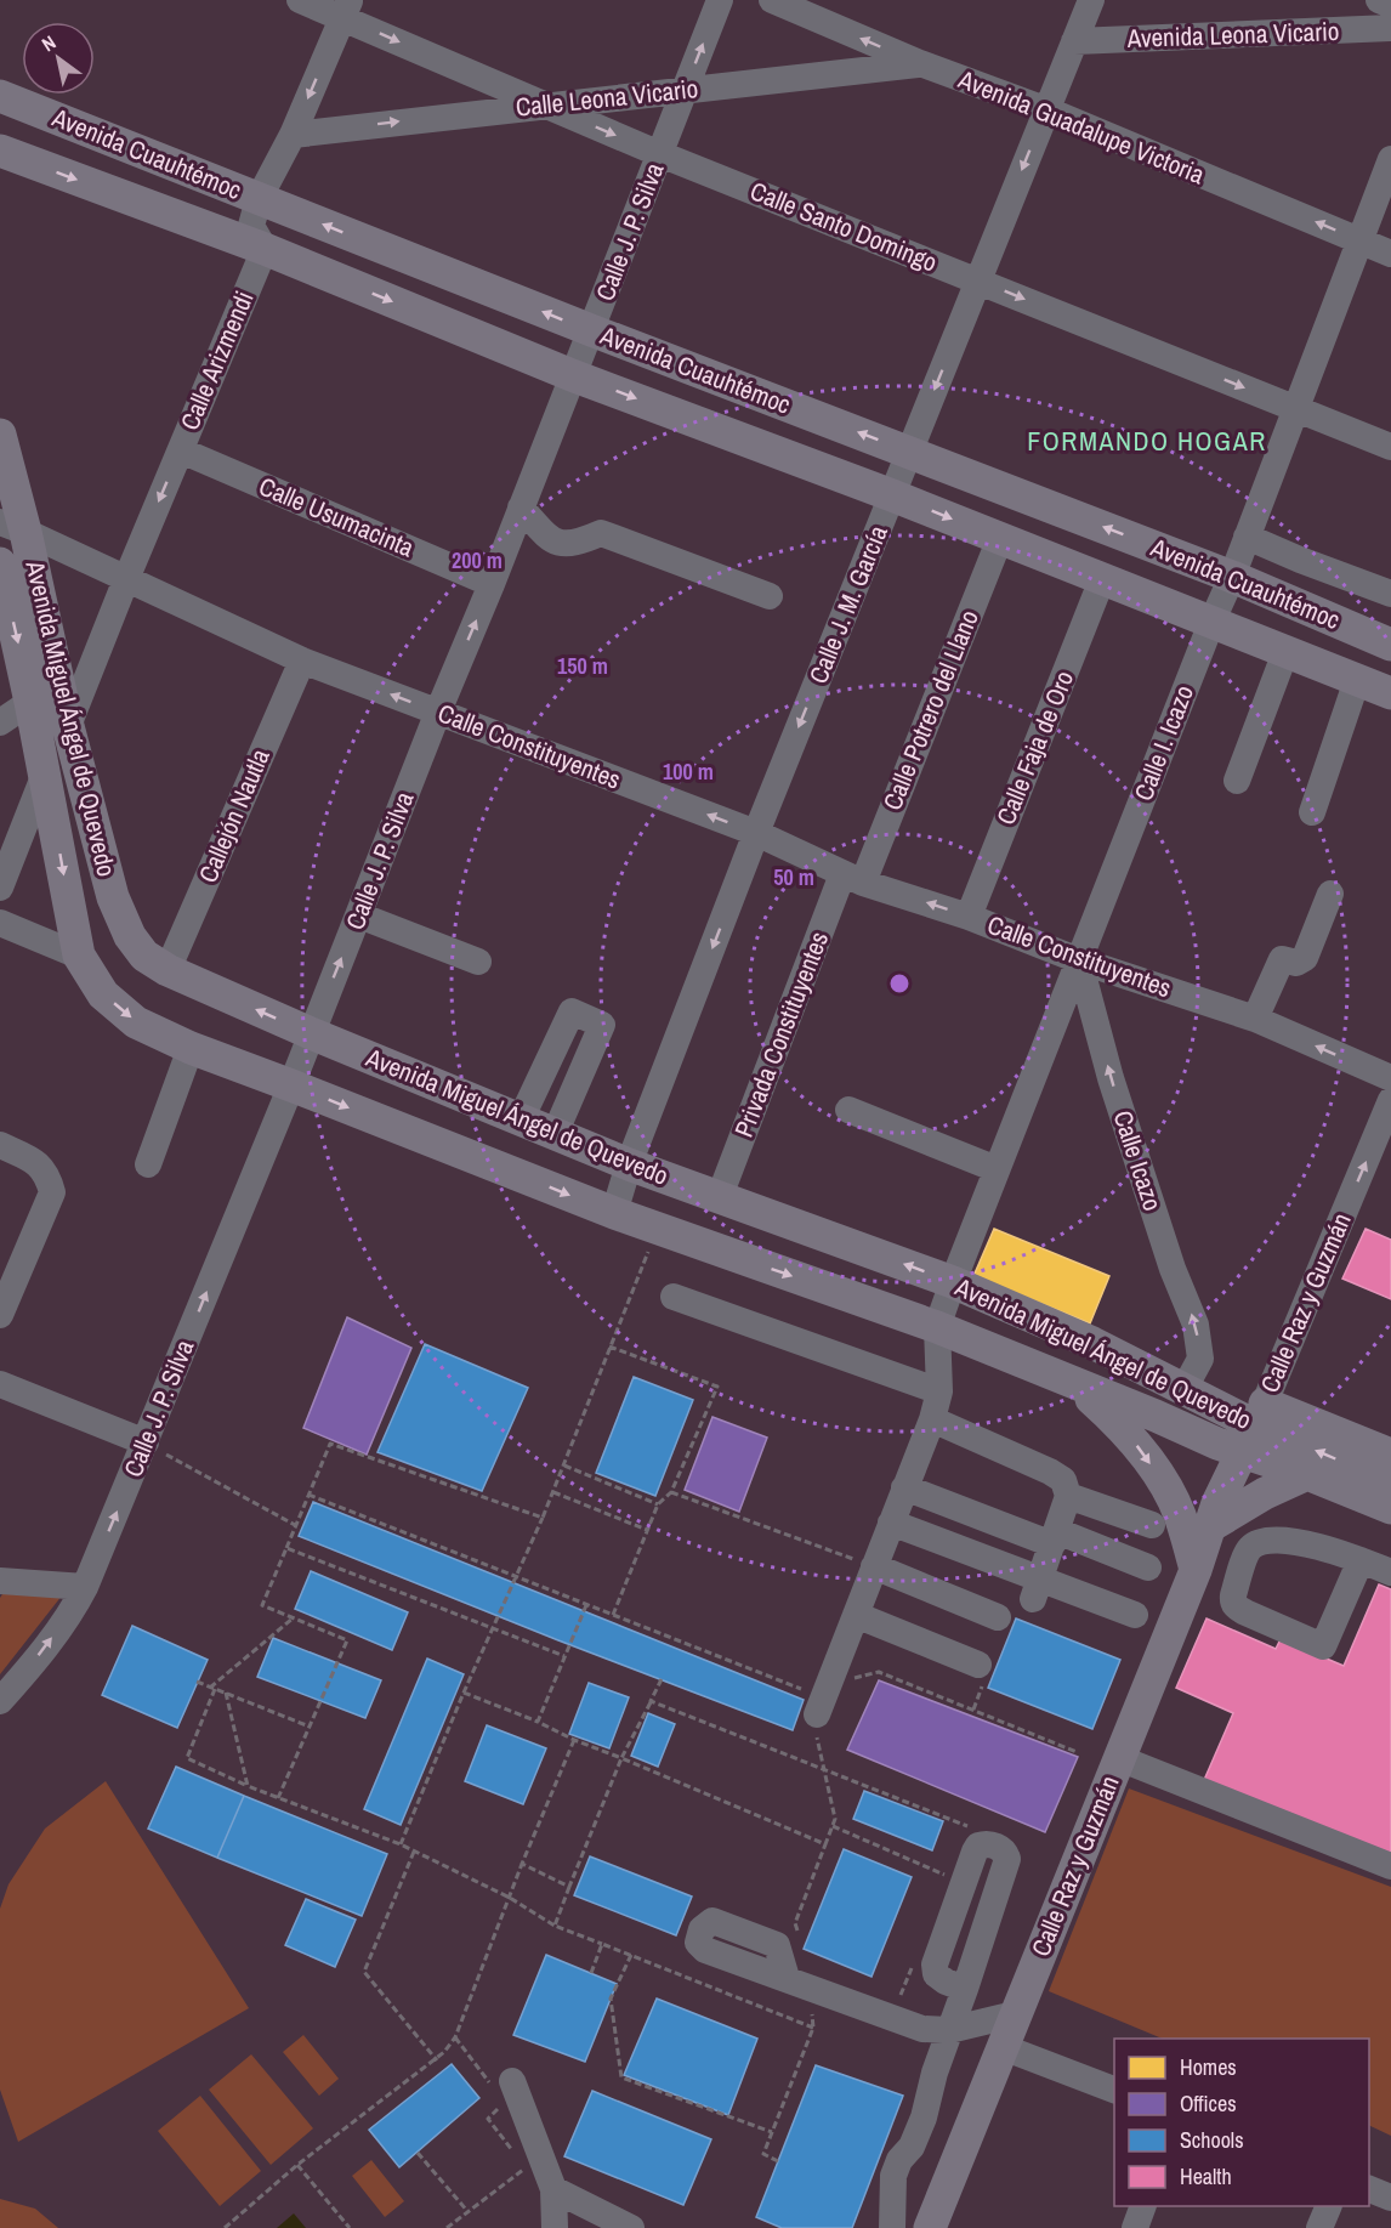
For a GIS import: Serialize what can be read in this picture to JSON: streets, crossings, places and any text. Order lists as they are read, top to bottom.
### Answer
{
  "streets": {
    "main road": ["Avenida Cuauhtémoc", "Avenida Miguel Ángel de Quevedo", "Calle Raz y Guzmán"],
    "street": [
      "Avenida Leona Vicario",
      "Calle Leona Vicario",
      "Avenida Guadalupe Victoria",
      "Calle Santo Domingo",
      "Calle J. P. Silva",
      "Calle Arizmendi",
      "Calle Usumacinta",
      "Calle J. M. García",
      "Calle Potrero del Llano",
      "Calle I. Icazo",
      "Calle Constituyentes",
      "Calle Faja de Oro",
      "Callejón Nautla",
      "Privada Constituyentes",
      "Calle Icazo"
    ]
  },
  "crossings": [
    ["Avenida Leona Vicario", "Calle J. M. García"],
    ["Calle Leona Vicario", "Avenida Guadalupe Victoria"],
    ["Calle Leona Vicario", "Calle Santo Domingo"],
    ["Calle Leona Vicario", "Calle J. P. Silva"],
    ["Avenida Guadalupe Victoria", "Calle J. M. García"],
    ["Avenida Guadalupe Victoria", "Calle I. Icazo"],
    ["Avenida Cuauhtémoc", "Calle J. P. Silva"],
    ["Avenida Cuauhtémoc", "Calle Arizmendi"],
    ["Avenida Cuauhtémoc", "Calle J. M. García"],
    ["Avenida Cuauhtémoc", "Calle Potrero del Llano"],
    ["Avenida Cuauhtémoc", "Calle I. Icazo"],
    ["Avenida Cuauhtémoc", "Calle Faja de Oro"],
    ["Calle Santo Domingo", "Calle J. P. Silva"],
    ["Calle Santo Domingo", "Calle J. M. García"],
    ["Calle Santo Domingo", "Calle I. Icazo"],
    ["Calle J. P. Silva", "Calle Usumacinta"],
    ["Calle J. P. Silva", "Avenida Miguel Ángel de Quevedo"],
    ["Calle J. P. Silva", "Calle Constituyentes"],
    ["Calle Arizmendi", "Calle Usumacinta"],
    ["Calle Arizmendi", "Avenida Miguel Ángel de Quevedo"],
    ["Calle Arizmendi", "Calle Constituyentes"],
    ["Calle J. M. García", "Avenida Miguel Ángel de Quevedo"],
    ["Calle J. M. García", "Calle Constituyentes"],
    ["Calle Potrero del Llano", "Calle Constituyentes"],
    ["Calle Potrero del Llano", "Privada Constituyentes"],
    ["Avenida Miguel Ángel de Quevedo", "Calle I. Icazo"],
    ["Avenida Miguel Ángel de Quevedo", "Calle Constituyentes"],
    ["Avenida Miguel Ángel de Quevedo", "Callejón Nautla"],
    ["Avenida Miguel Ángel de Quevedo", "Privada Constituyentes"],
    ["Avenida Miguel Ángel de Quevedo", "Calle Icazo"],
    ["Avenida Miguel Ángel de Quevedo", "Calle Raz y Guzmán"],
    ["Calle I. Icazo", "Calle Constituyentes"],
    ["Calle I. Icazo", "Calle Icazo"],
    ["Calle Constituyentes", "Calle Faja de Oro"],
    ["Calle Constituyentes", "Callejón Nautla"],
    ["Calle Constituyentes", "Privada Constituyentes"],
    ["Calle Constituyentes", "Calle Icazo"]
  ],
  "one_way": [
    "Calle Leona Vicario",
    "Avenida Guadalupe Victoria",
    "Calle Santo Domingo",
    "Calle J. P. Silva",
    "Calle J. M. García",
    "Calle Icazo"
  ],
  "districts": ["FORMANDO HOGAR"],
  "legend": [
    "Homes",
    "Offices",
    "Schools",
    "Health"
  ],
  "north": "top left",
  "rings": [
    "200 m",
    "150 m",
    "100 m",
    "50 m"
  ]
}
